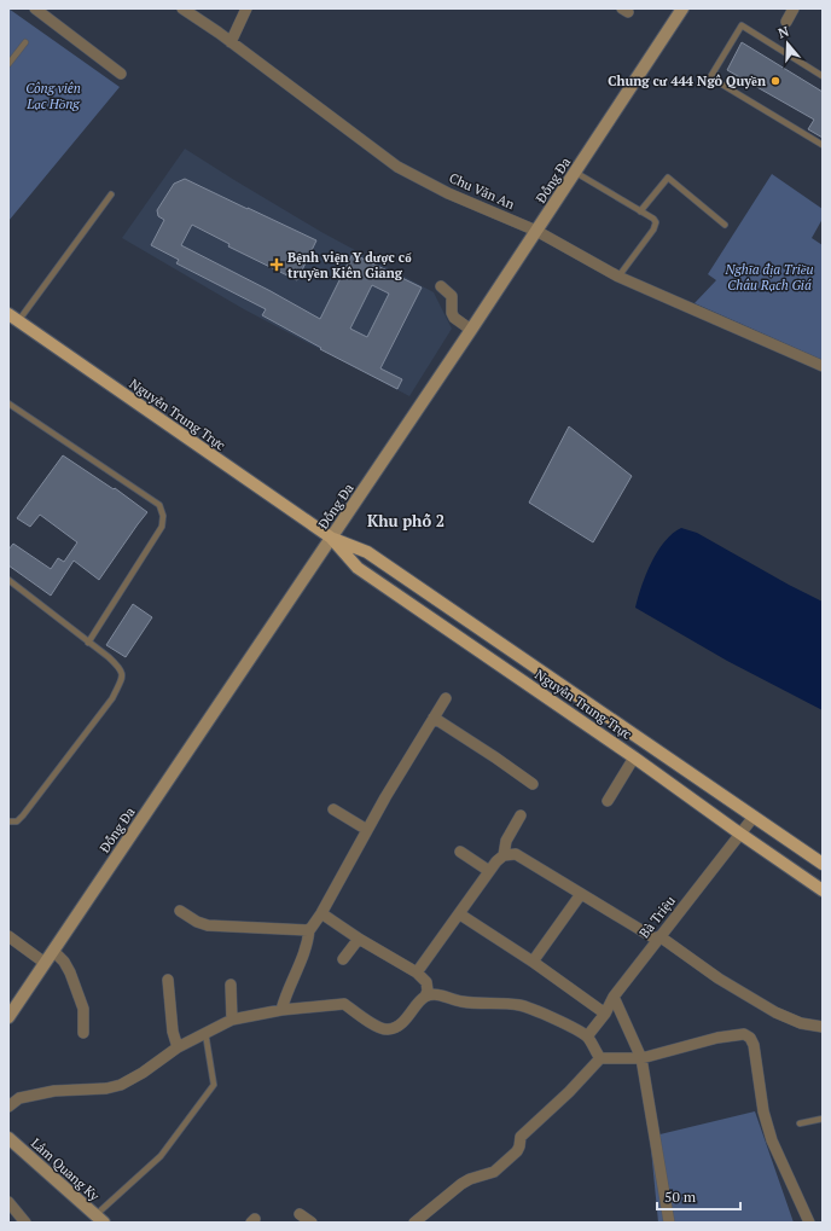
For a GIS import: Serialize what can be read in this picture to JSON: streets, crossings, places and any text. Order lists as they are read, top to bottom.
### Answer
{
  "streets": {
    "main road": ["Nguyễn Trung Trực"],
    "street": [
      "Đống Đa",
      "Chu Văn An",
      "Bà Triệu",
      "Lâm Quang Ky"
    ]
  },
  "crossings": [
    ["Đống Đa", "Chu Văn An"],
    ["Đống Đa", "Nguyễn Trung Trực"],
    ["Nguyễn Trung Trực", "Bà Triệu"]
  ],
  "districts": ["Khu phố 2"],
  "parks": ["Công viên Lạc Hồng", "Nghĩa địa Triều Châu Rạch Giá"],
  "places": {
    "other": ["Chung cư 444 Ngô Quyền"],
    "health": ["Bệnh viện Y dược cổ truyền Kiên Giang"]
  },
  "scale_bar": "50 m",
  "north": "top"
}
